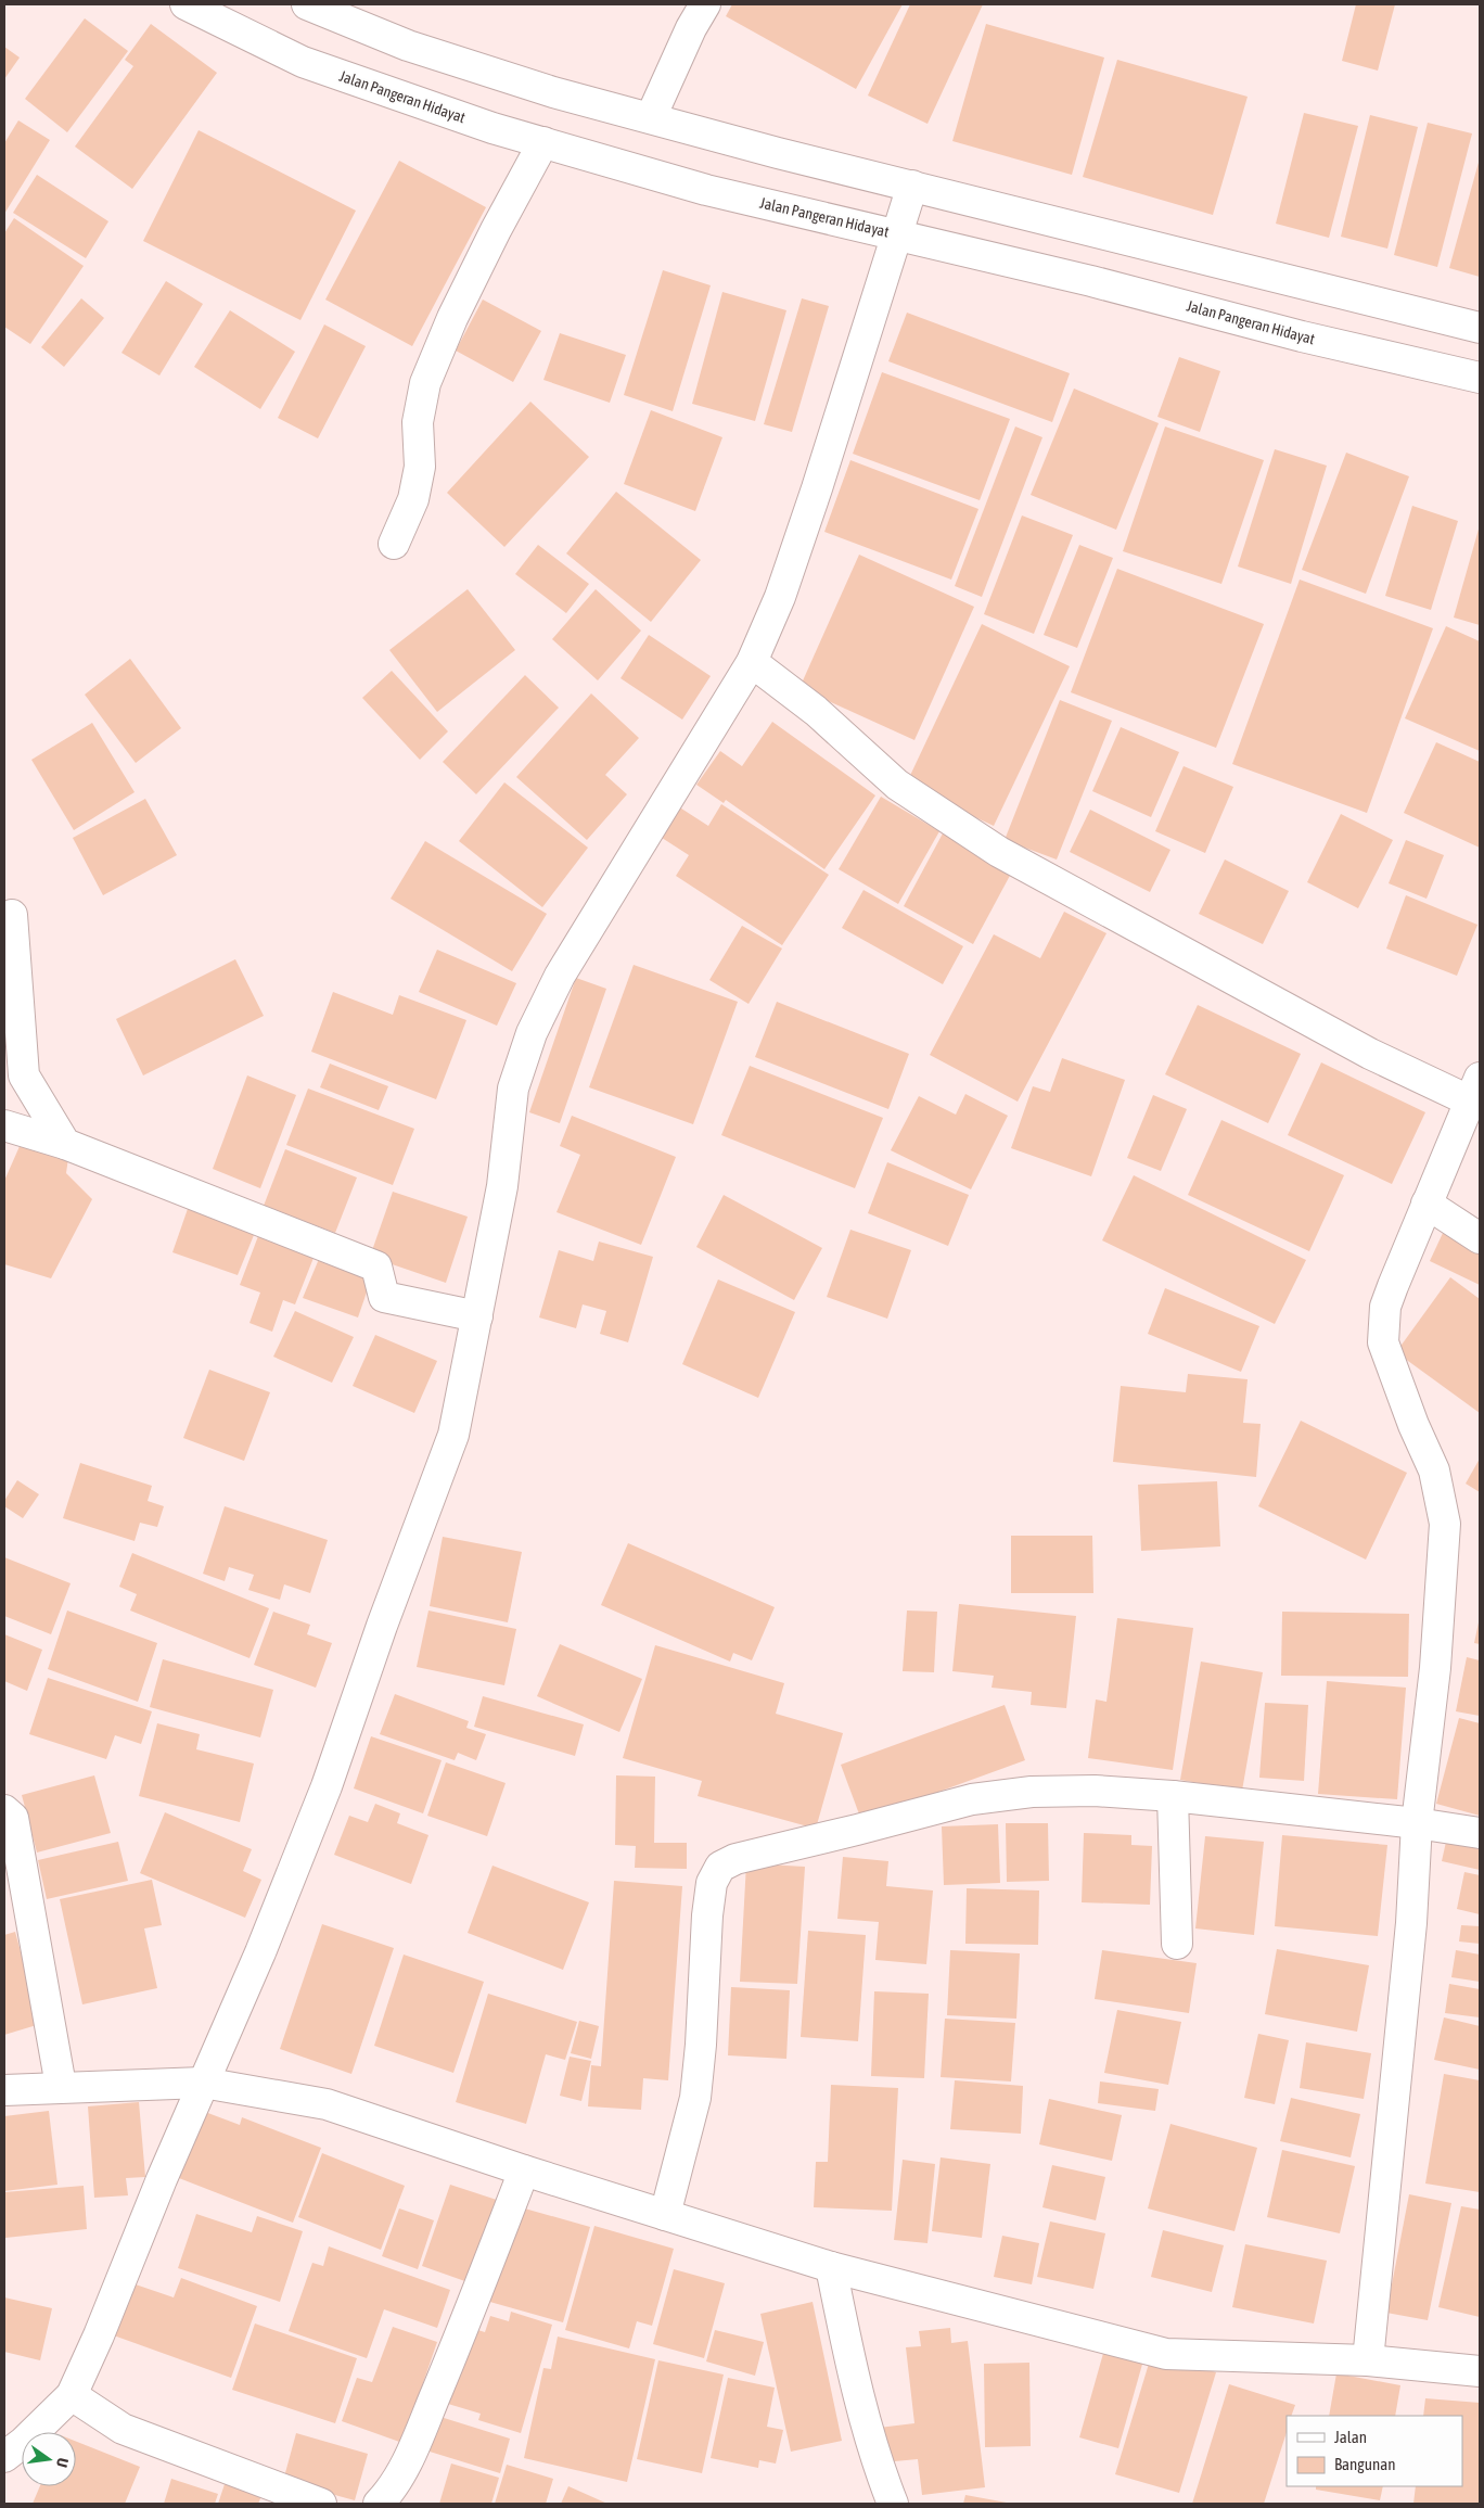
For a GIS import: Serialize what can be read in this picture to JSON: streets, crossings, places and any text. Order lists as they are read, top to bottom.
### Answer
{
  "streets": {
    "main road": ["Jalan Pangeran Hidayat"]
  },
  "legend": ["Jalan", "Bangunan"],
  "north": "right"
}
